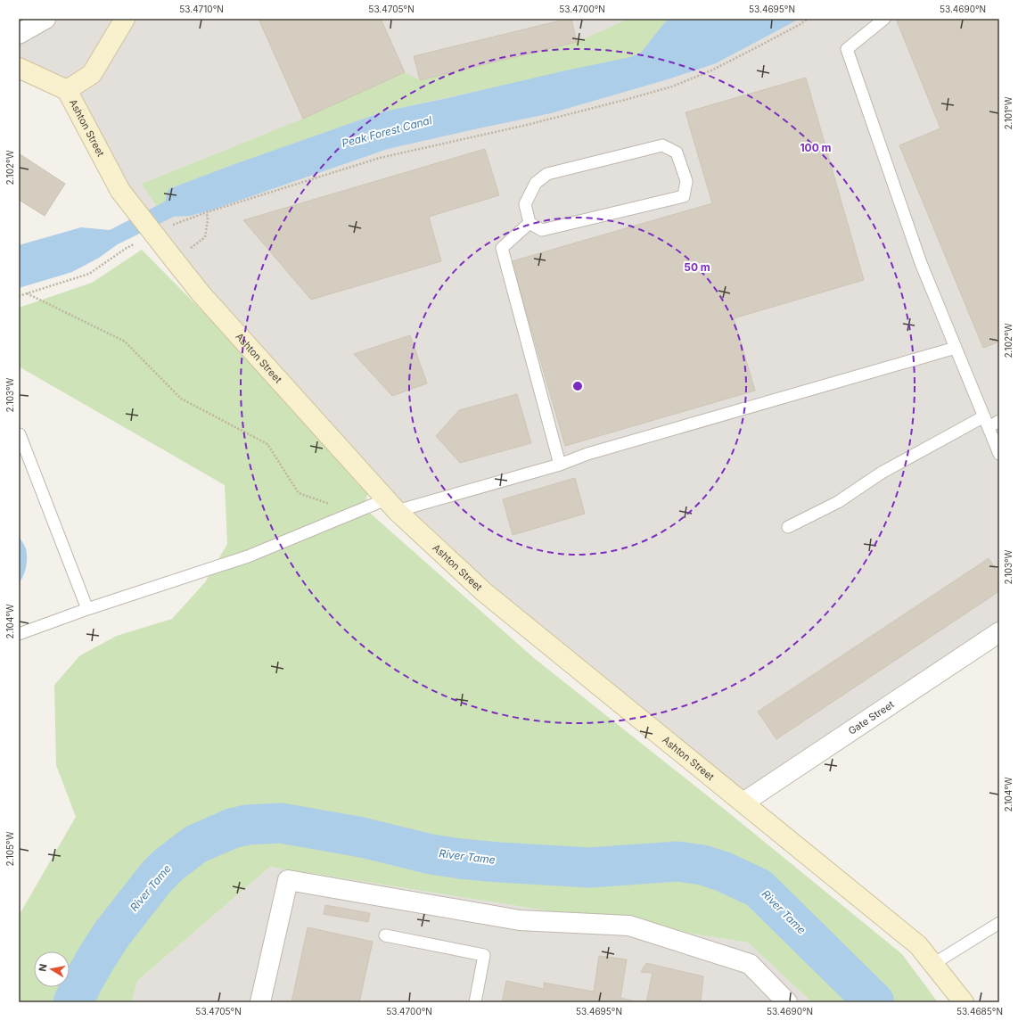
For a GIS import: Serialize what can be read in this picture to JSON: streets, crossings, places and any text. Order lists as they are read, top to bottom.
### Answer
{
  "streets": {
    "main road": ["Ashton Street"],
    "street": ["Gate Street"]
  },
  "crossings": [
    ["Ashton Street", "Gate Street"]
  ],
  "water": ["Peak Forest Canal", "River Tame"],
  "north": "left",
  "coordinates": [
    "53.4710°N",
    "53.4705°N",
    "53.4700°N",
    "53.4695°N",
    "53.4690°N",
    "2.101°W",
    "2.102°W",
    "2.103°W",
    "2.104°W",
    "2.105°W",
    "53.4685°N"
  ],
  "rings": ["100 m", "50 m"]
}
